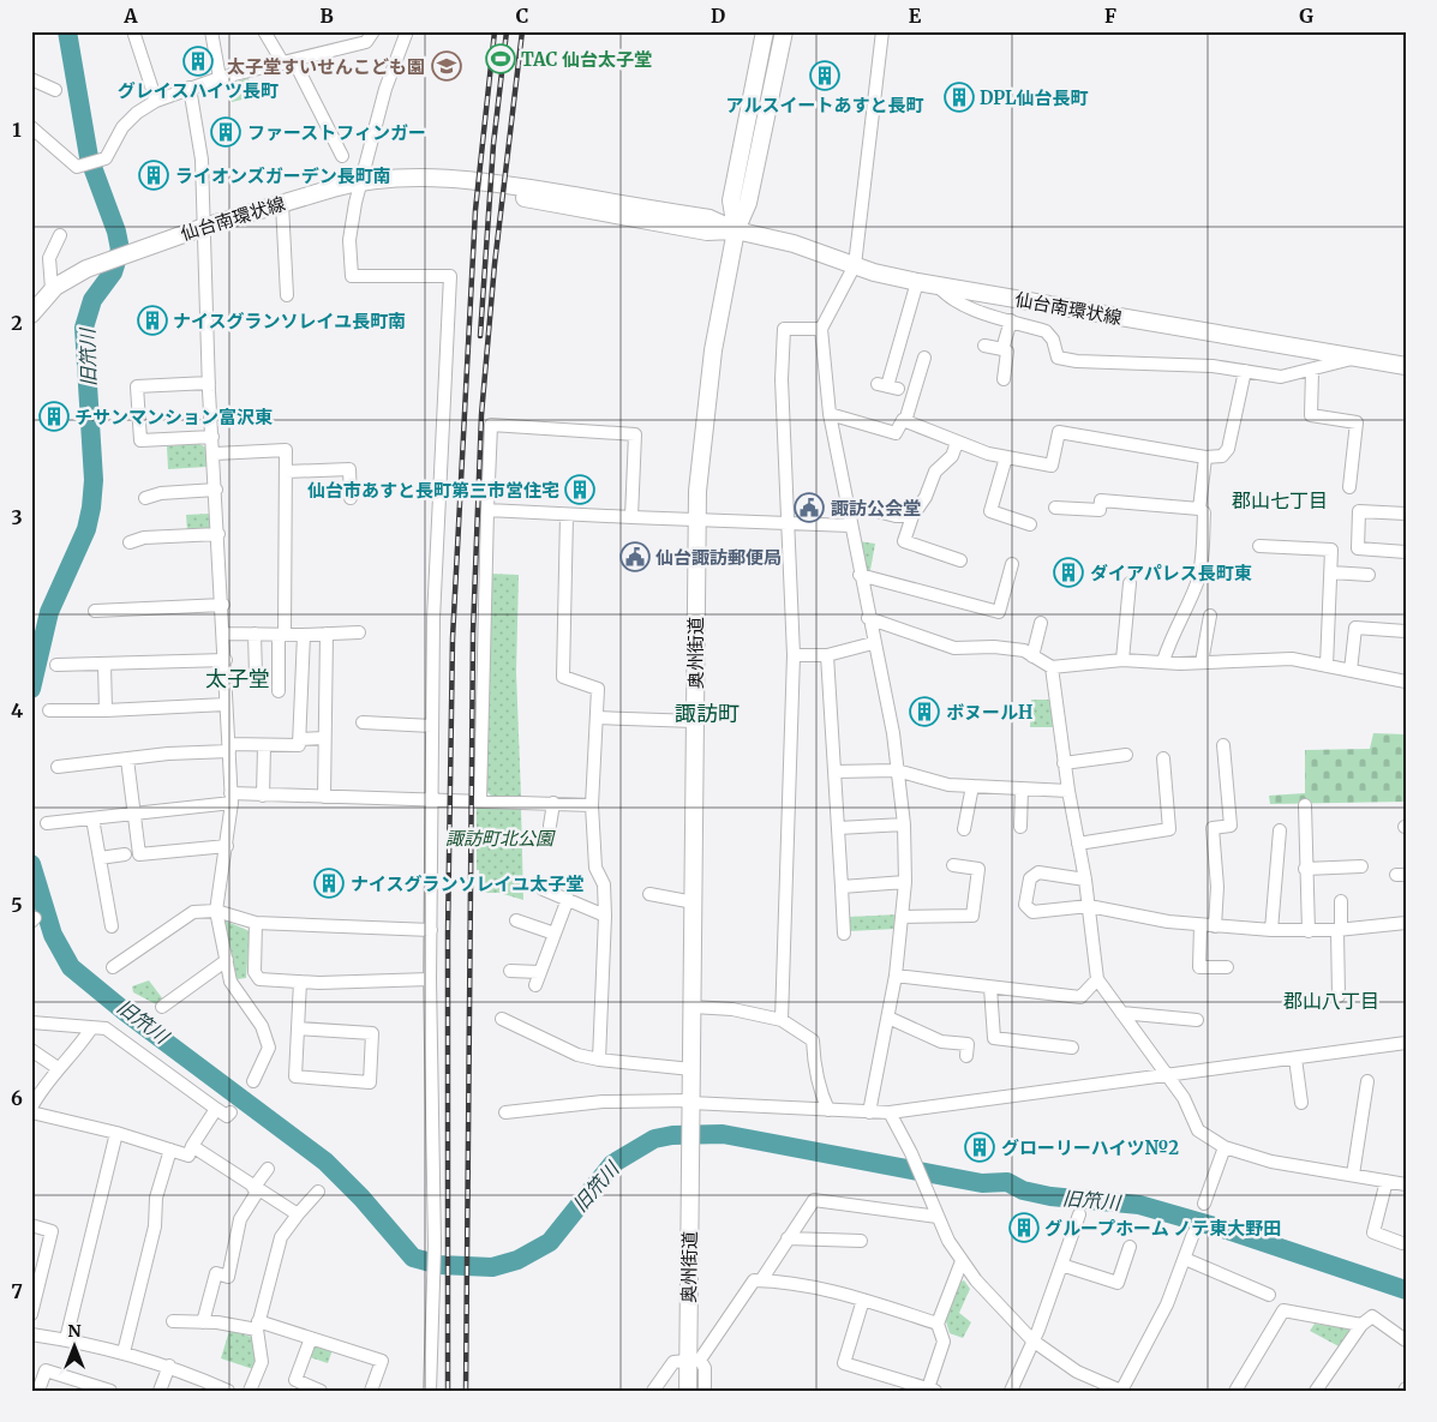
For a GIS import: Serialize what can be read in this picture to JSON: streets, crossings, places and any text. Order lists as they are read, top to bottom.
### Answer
{
  "streets": {
    "main road": ["仙台南環状線", "奥州街道"]
  },
  "crossings": [
    ["仙台南環状線", "奥州街道"]
  ],
  "districts": [
    "郡山七丁目",
    "太子堂",
    "諏訪町",
    "郡山八丁目"
  ],
  "water": ["旧笊川"],
  "parks": ["諏訪町北公園"],
  "places": {
    "sports": ["TAC 仙台太子堂"],
    "building": [
      "グレイスハイツ長町",
      "アルスイートあすと長町",
      "DPL仙台長町",
      "ファーストフィンガー",
      "ライオンズガーデン長町南",
      "ナイスグランソレイユ長町南",
      "チサンマンション富沢東",
      "仙台市あすと長町第三市営住宅",
      "ダイアパレス長町東",
      "ボヌールH",
      "ナイスグランソレイユ太子堂",
      "グローリーハイツ№2",
      "グループホーム ノテ東大野田"
    ],
    "school or university": ["太子堂すいせんこども園"],
    "public building": ["諏訪公会堂", "仙台諏訪郵便局"]
  },
  "north": "top",
  "grid": {
    "columns": [
      "A",
      "B",
      "C",
      "D",
      "E",
      "F",
      "G"
    ],
    "rows": [
      "1",
      "2",
      "3",
      "4",
      "5",
      "6",
      "7"
    ]
  }
}
